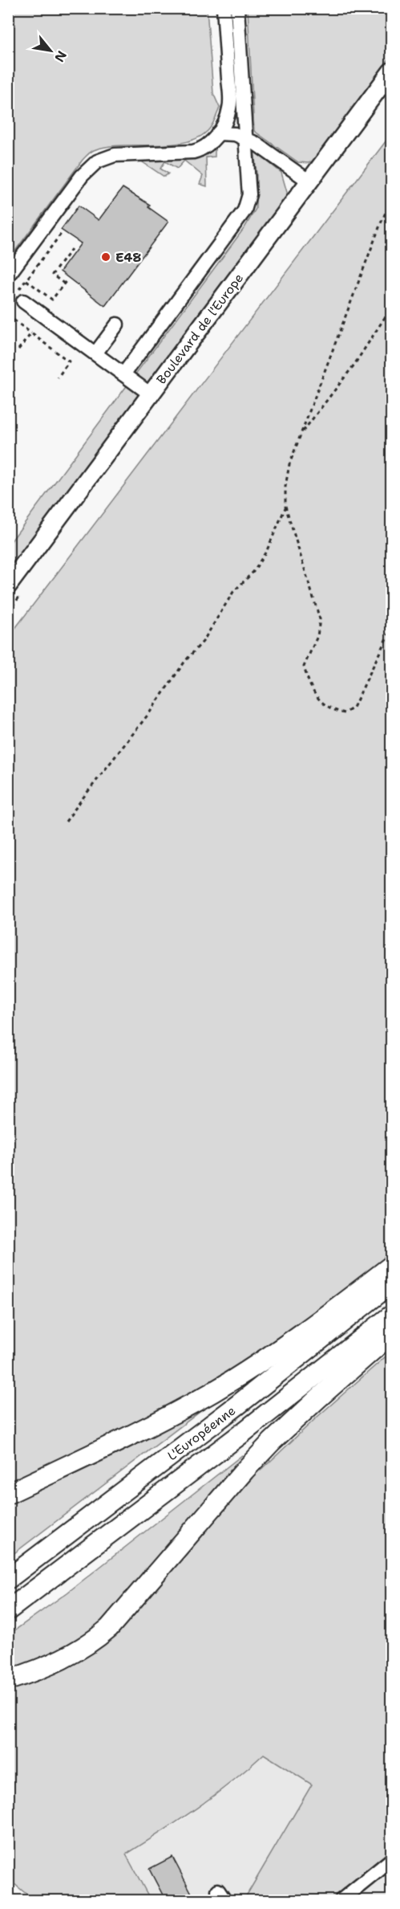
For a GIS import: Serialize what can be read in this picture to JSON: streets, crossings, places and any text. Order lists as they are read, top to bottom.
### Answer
{
  "streets": {
    "highway": ["L'Européenne"],
    "main road": ["Boulevard de l'Europe"]
  },
  "places": ["E48"],
  "north": "bottom right"
}
